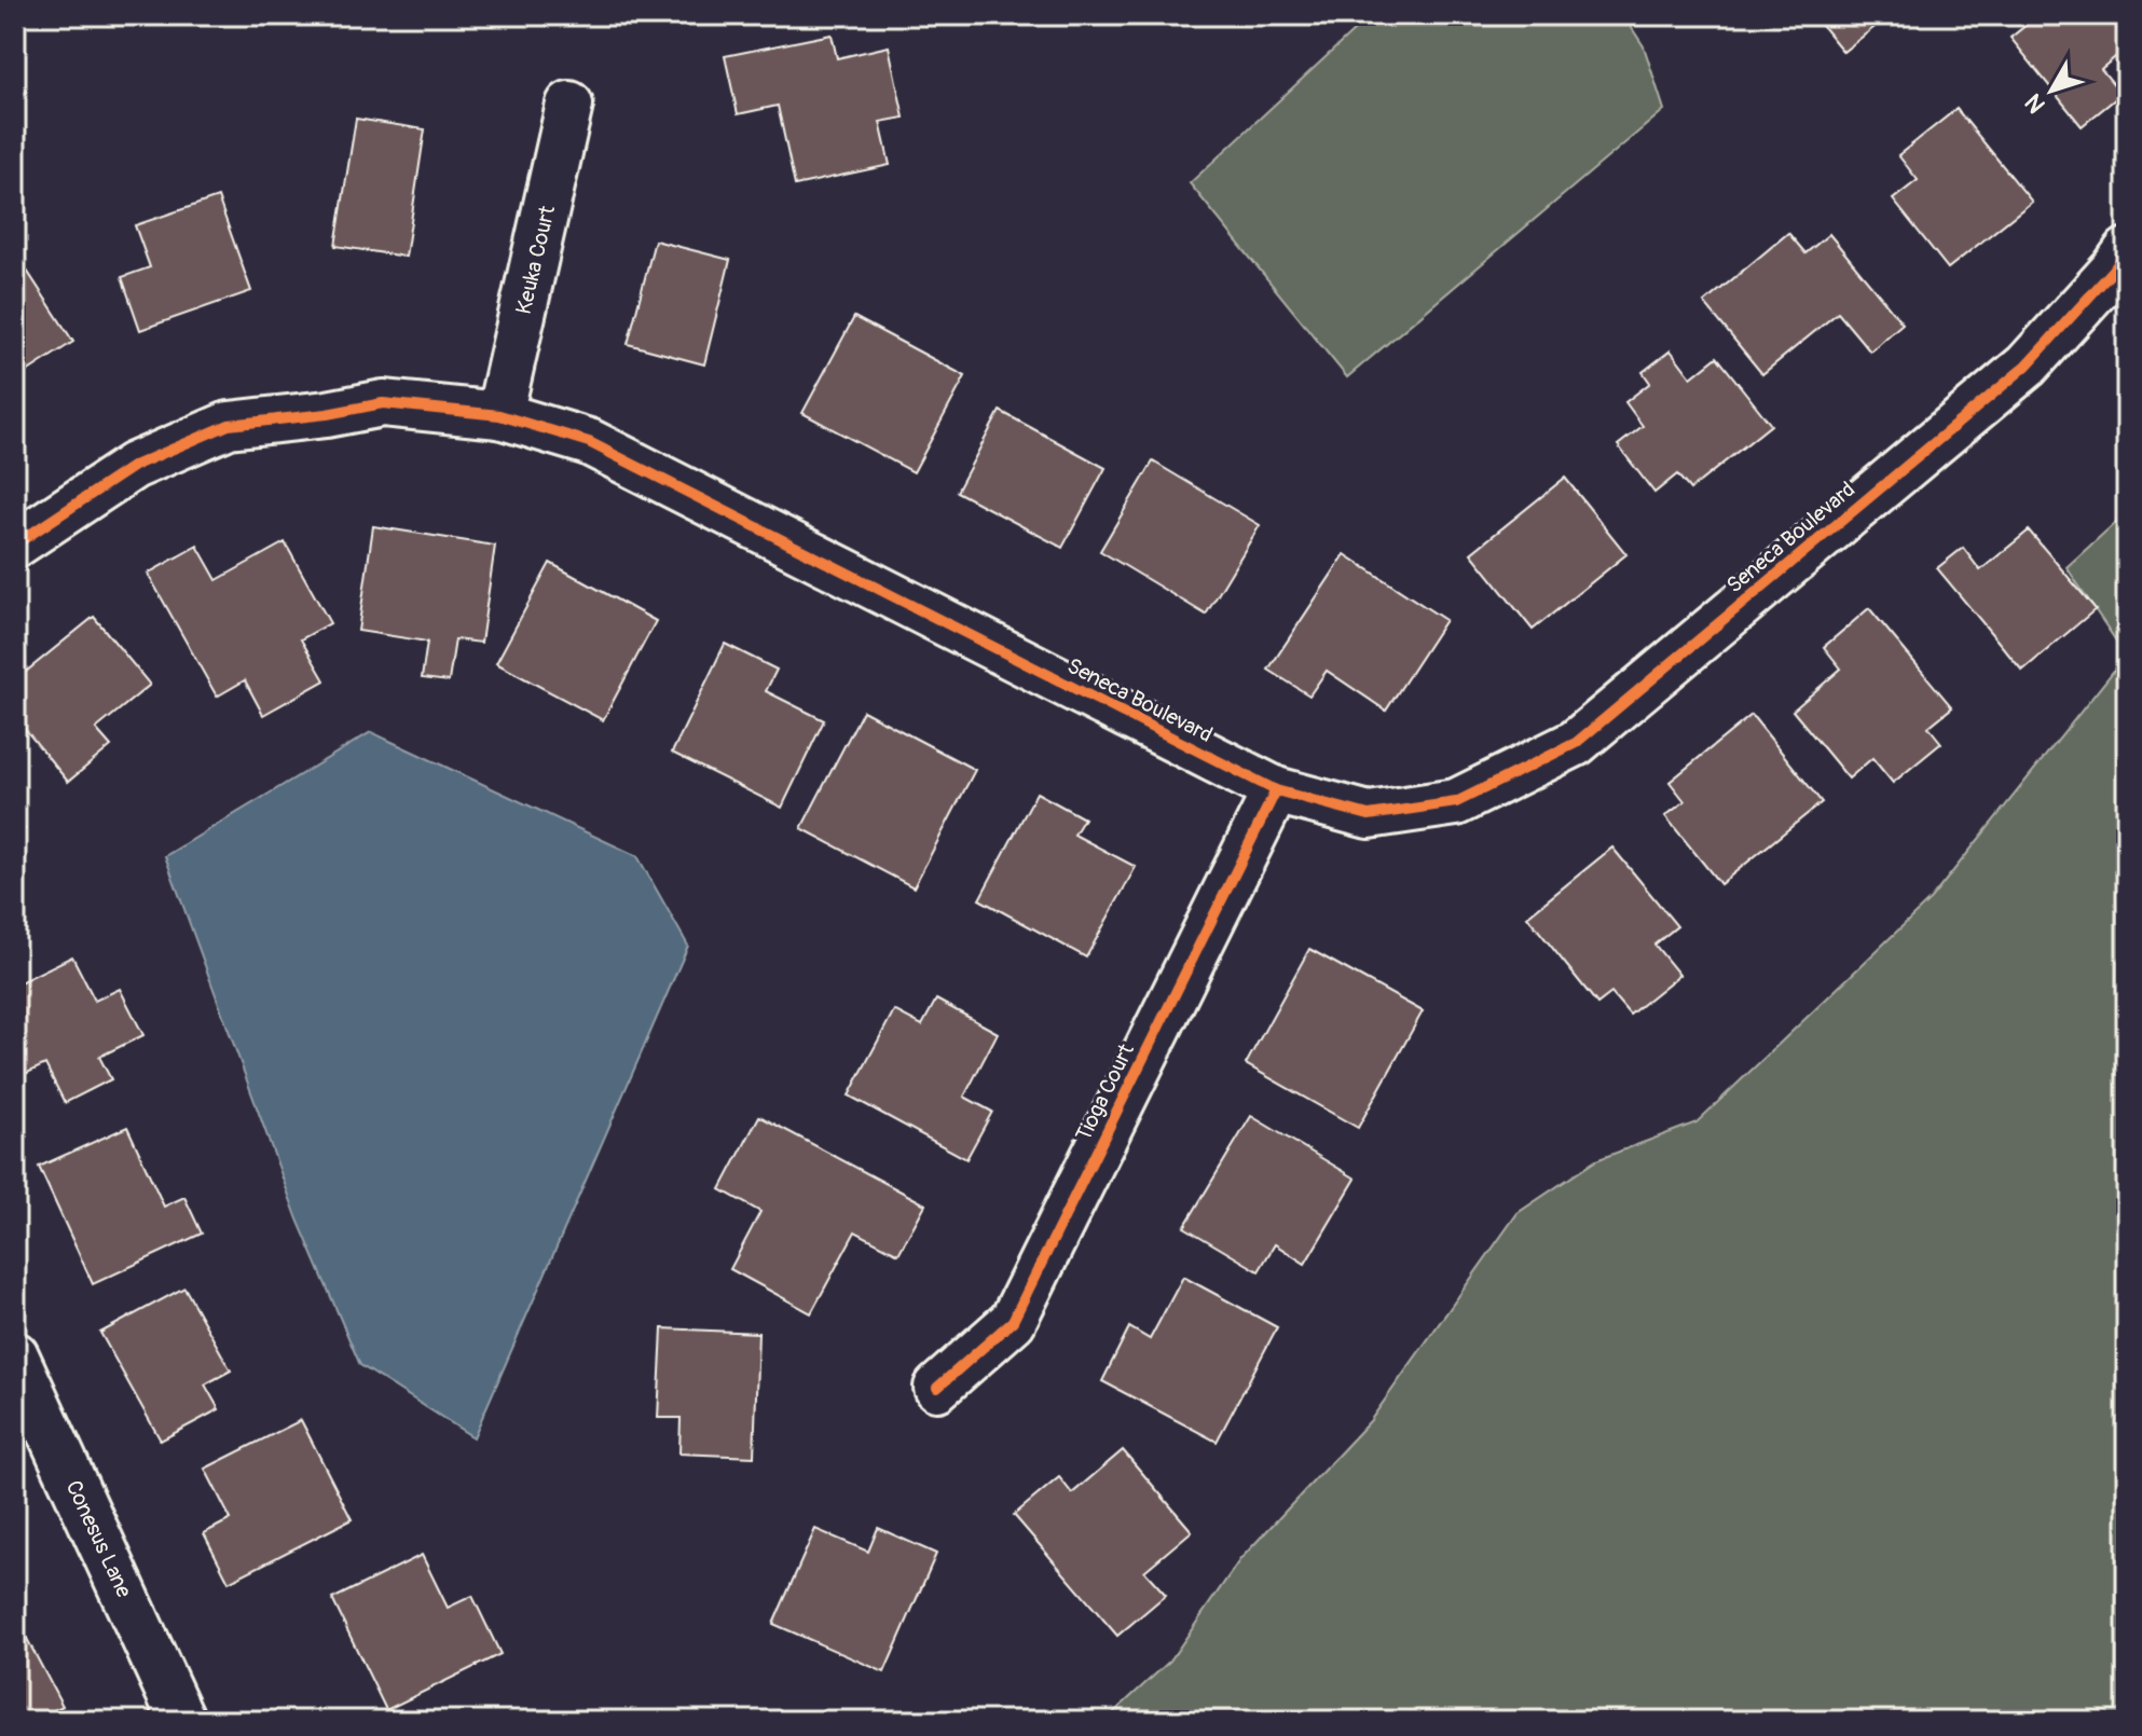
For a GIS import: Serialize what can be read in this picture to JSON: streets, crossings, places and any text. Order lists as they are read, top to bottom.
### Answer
{
  "streets": {
    "street": [
      "Keuka Court",
      "Seneca Boulevard",
      "Tioga Court",
      "Conesus Lane"
    ]
  },
  "crossings": [
    ["Keuka Court", "Seneca Boulevard"],
    ["Seneca Boulevard", "Tioga Court"]
  ],
  "north": "bottom left"
}
